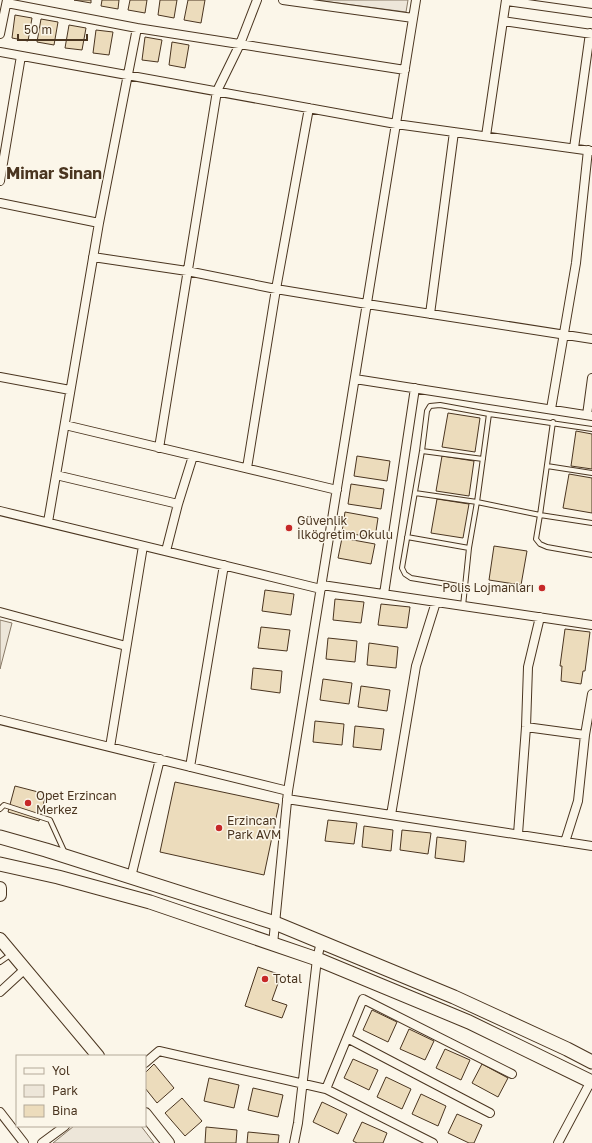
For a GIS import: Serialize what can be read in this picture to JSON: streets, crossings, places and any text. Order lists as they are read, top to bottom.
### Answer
{
  "districts": ["Mimar Sinan"],
  "places": [
    "Güvenlik İlköğretim Okulu",
    "Polis Lojmanları",
    "Opet Erzincan Merkez",
    "Erzincan Park AVM",
    "Total"
  ],
  "legend": ["Yol", "Park", "Bina"],
  "scale_bar": "50 m"
}
